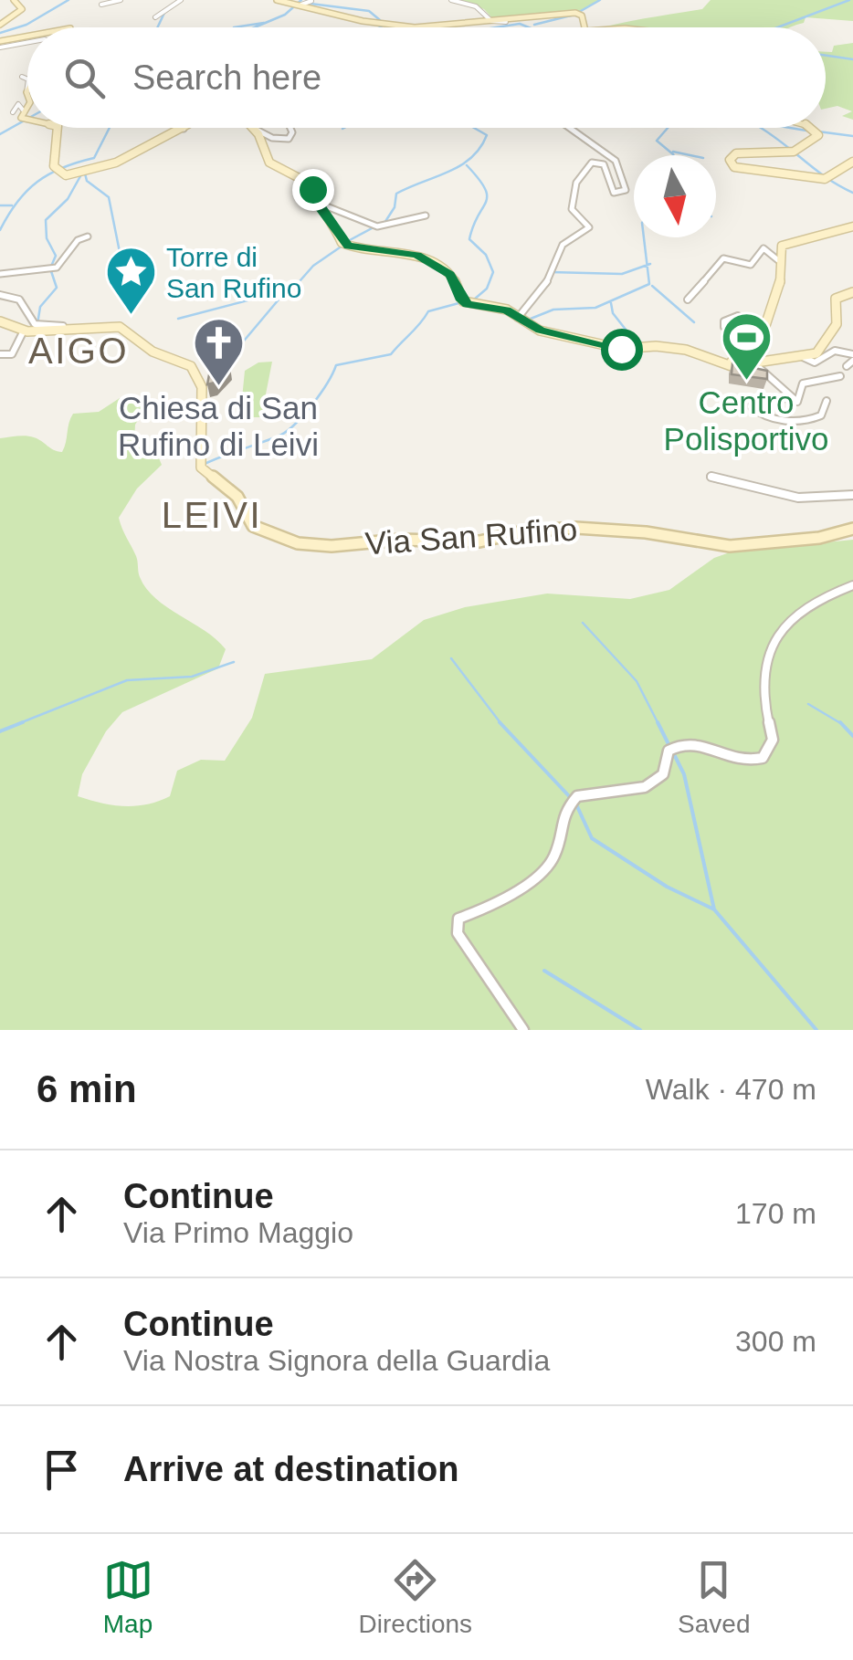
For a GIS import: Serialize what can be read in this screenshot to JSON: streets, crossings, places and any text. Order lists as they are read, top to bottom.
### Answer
{
  "streets": {
    "street": ["Via San Rufino"]
  },
  "districts": ["AIGO", "LEIVI"],
  "places": {
    "place": ["Torre di San Rufino"],
    "sports": ["Centro Polisportivo"],
    "church": ["Chiesa di San Rufino di Leivi"]
  },
  "north": "bottom",
  "page": {
    "search": "Search here",
    "heading": ["6 min", "Walk · 470 m"],
    "list": [
      ["Continue", "Via Primo Maggio", "170 m"],
      ["Continue", "Via Nostra Signora della Guardia", "300 m"],
      "Arrive at destination"
    ],
    "nav": ["Map", "Directions", "Saved"]
  }
}
